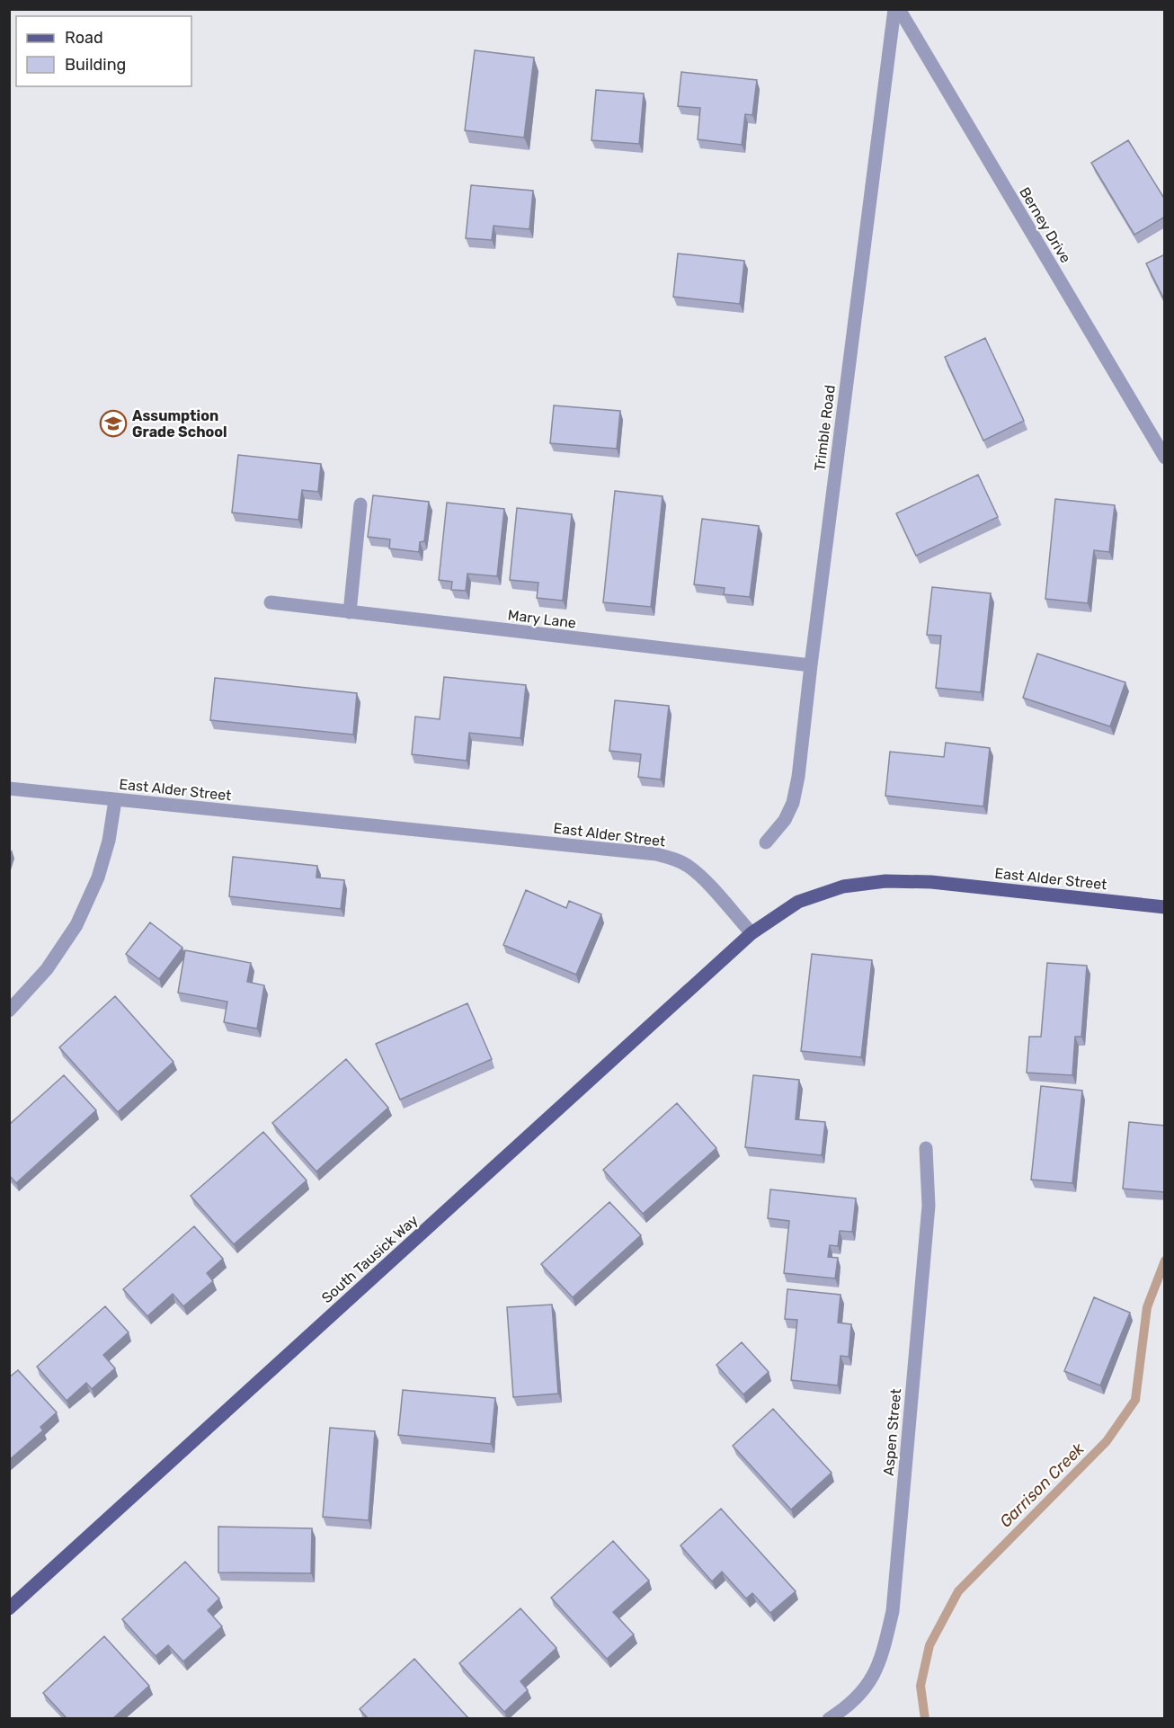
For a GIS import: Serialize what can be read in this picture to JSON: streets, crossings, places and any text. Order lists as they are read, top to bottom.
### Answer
{
  "streets": {
    "main road": ["East Alder Street", "South Tausick Way"],
    "street": [
      "Berney Drive",
      "Trimble Road",
      "Mary Lane",
      "Aspen Street"
    ]
  },
  "crossings": [
    ["Trimble Road", "Mary Lane"],
    ["East Alder Street", "South Tausick Way"]
  ],
  "water": ["Garrison Creek"],
  "places": {
    "school or university": ["Assumption Grade School"]
  },
  "legend": ["Road", "Building"]
}
